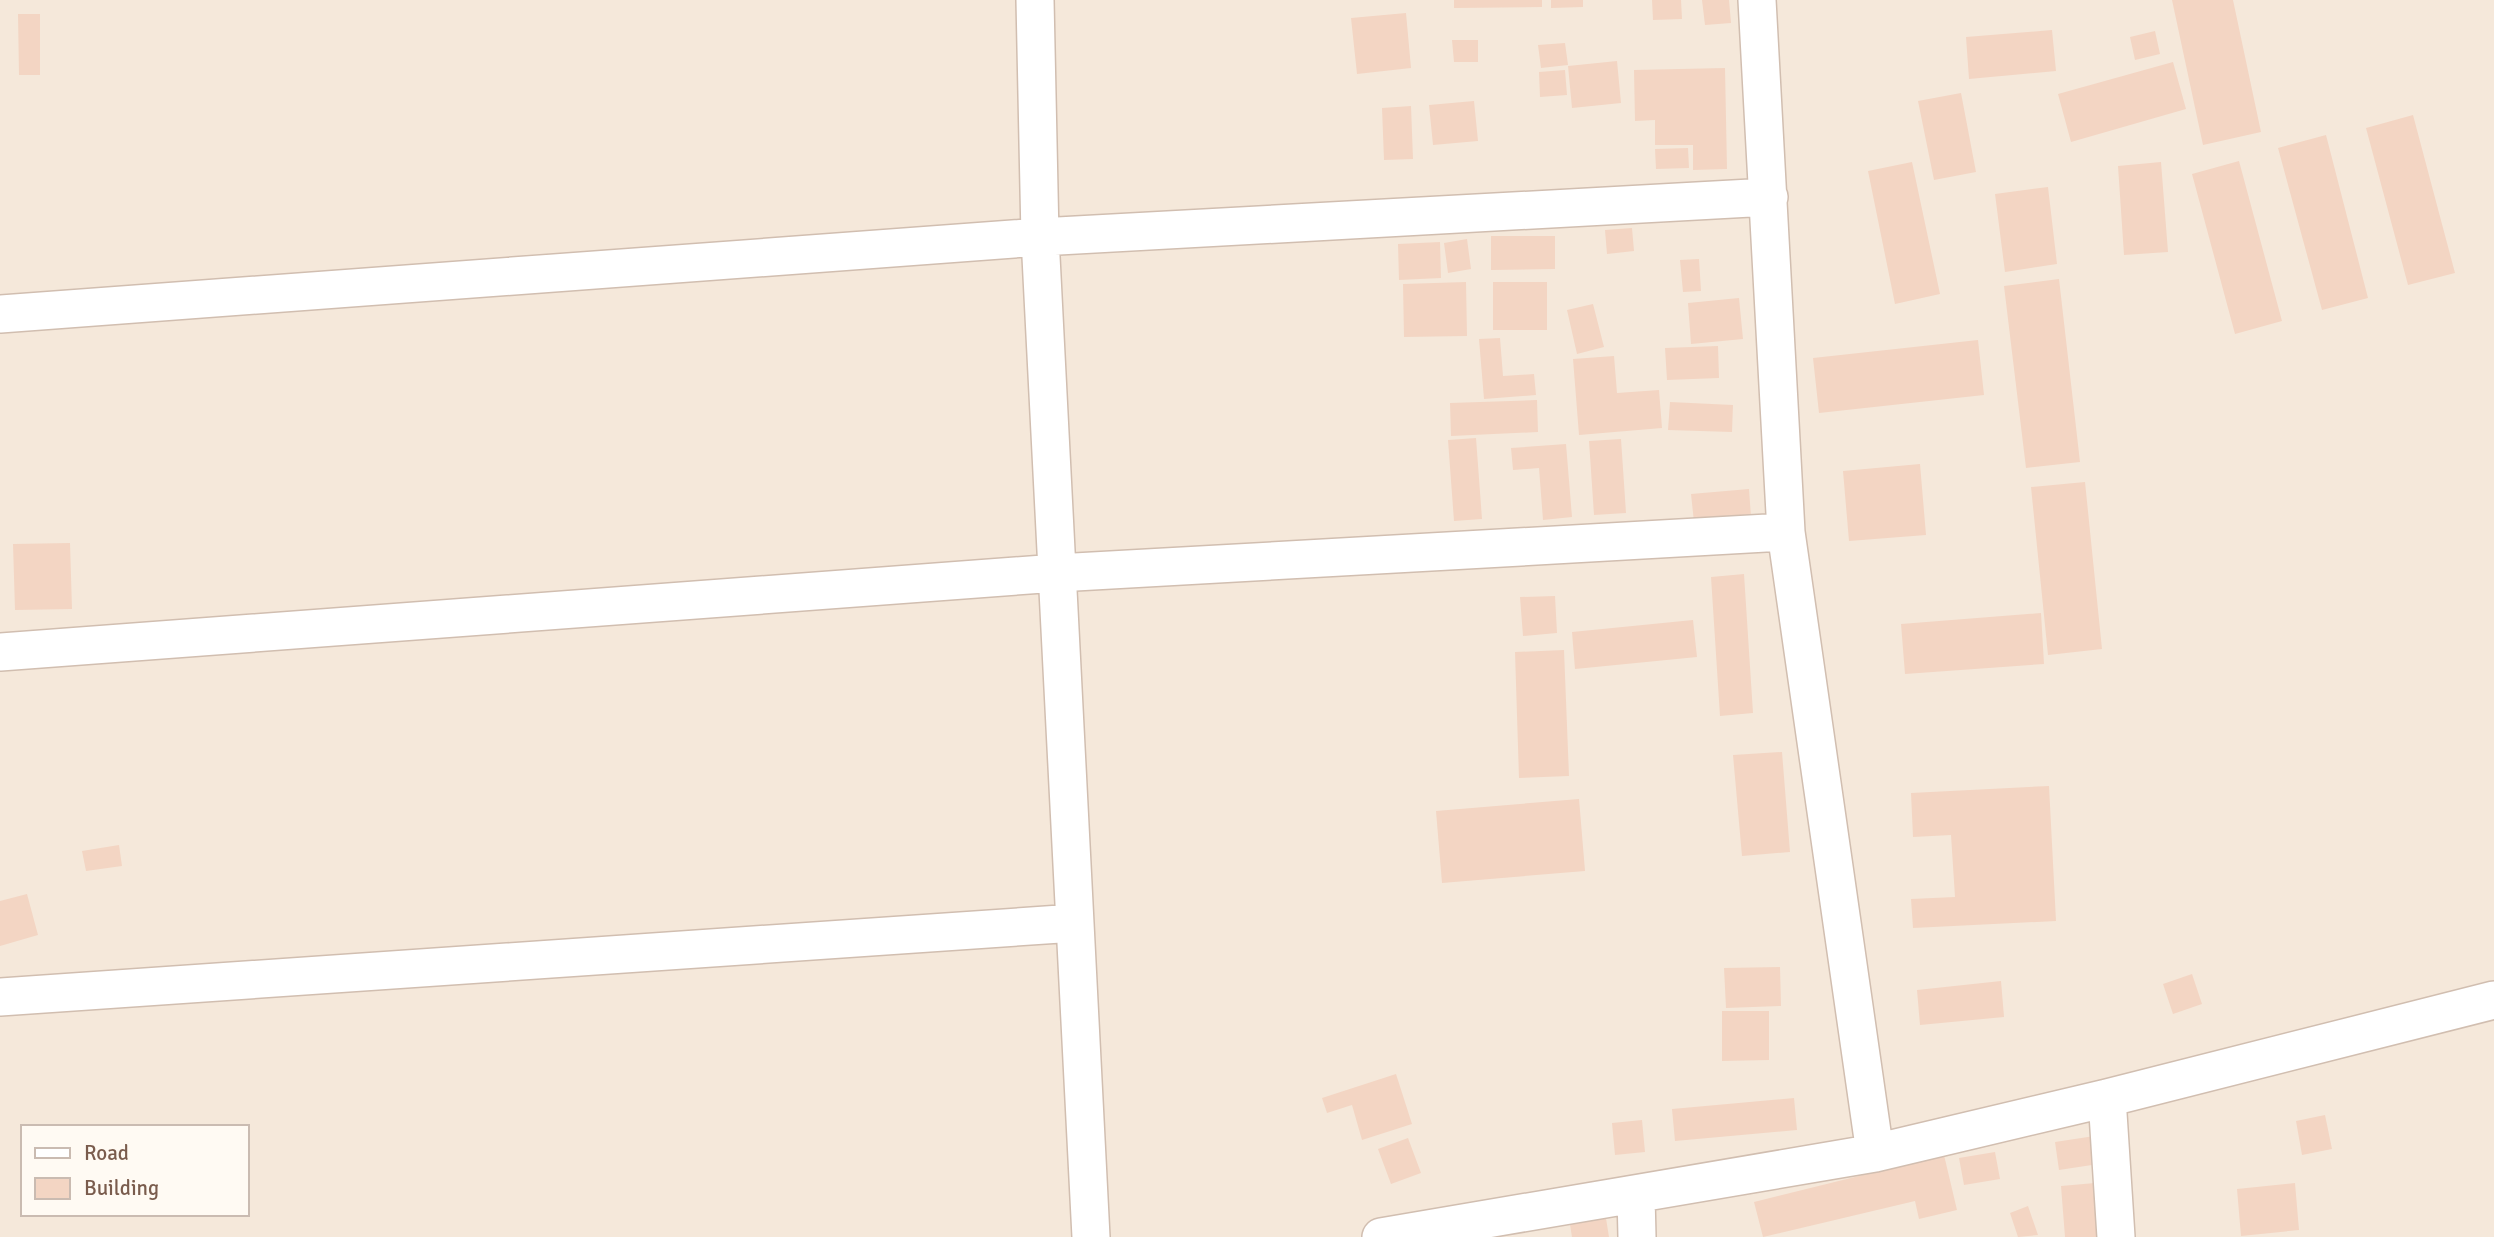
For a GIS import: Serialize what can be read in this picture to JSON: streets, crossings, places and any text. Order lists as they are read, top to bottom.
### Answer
{
  "legend": ["Road", "Building"]
}
